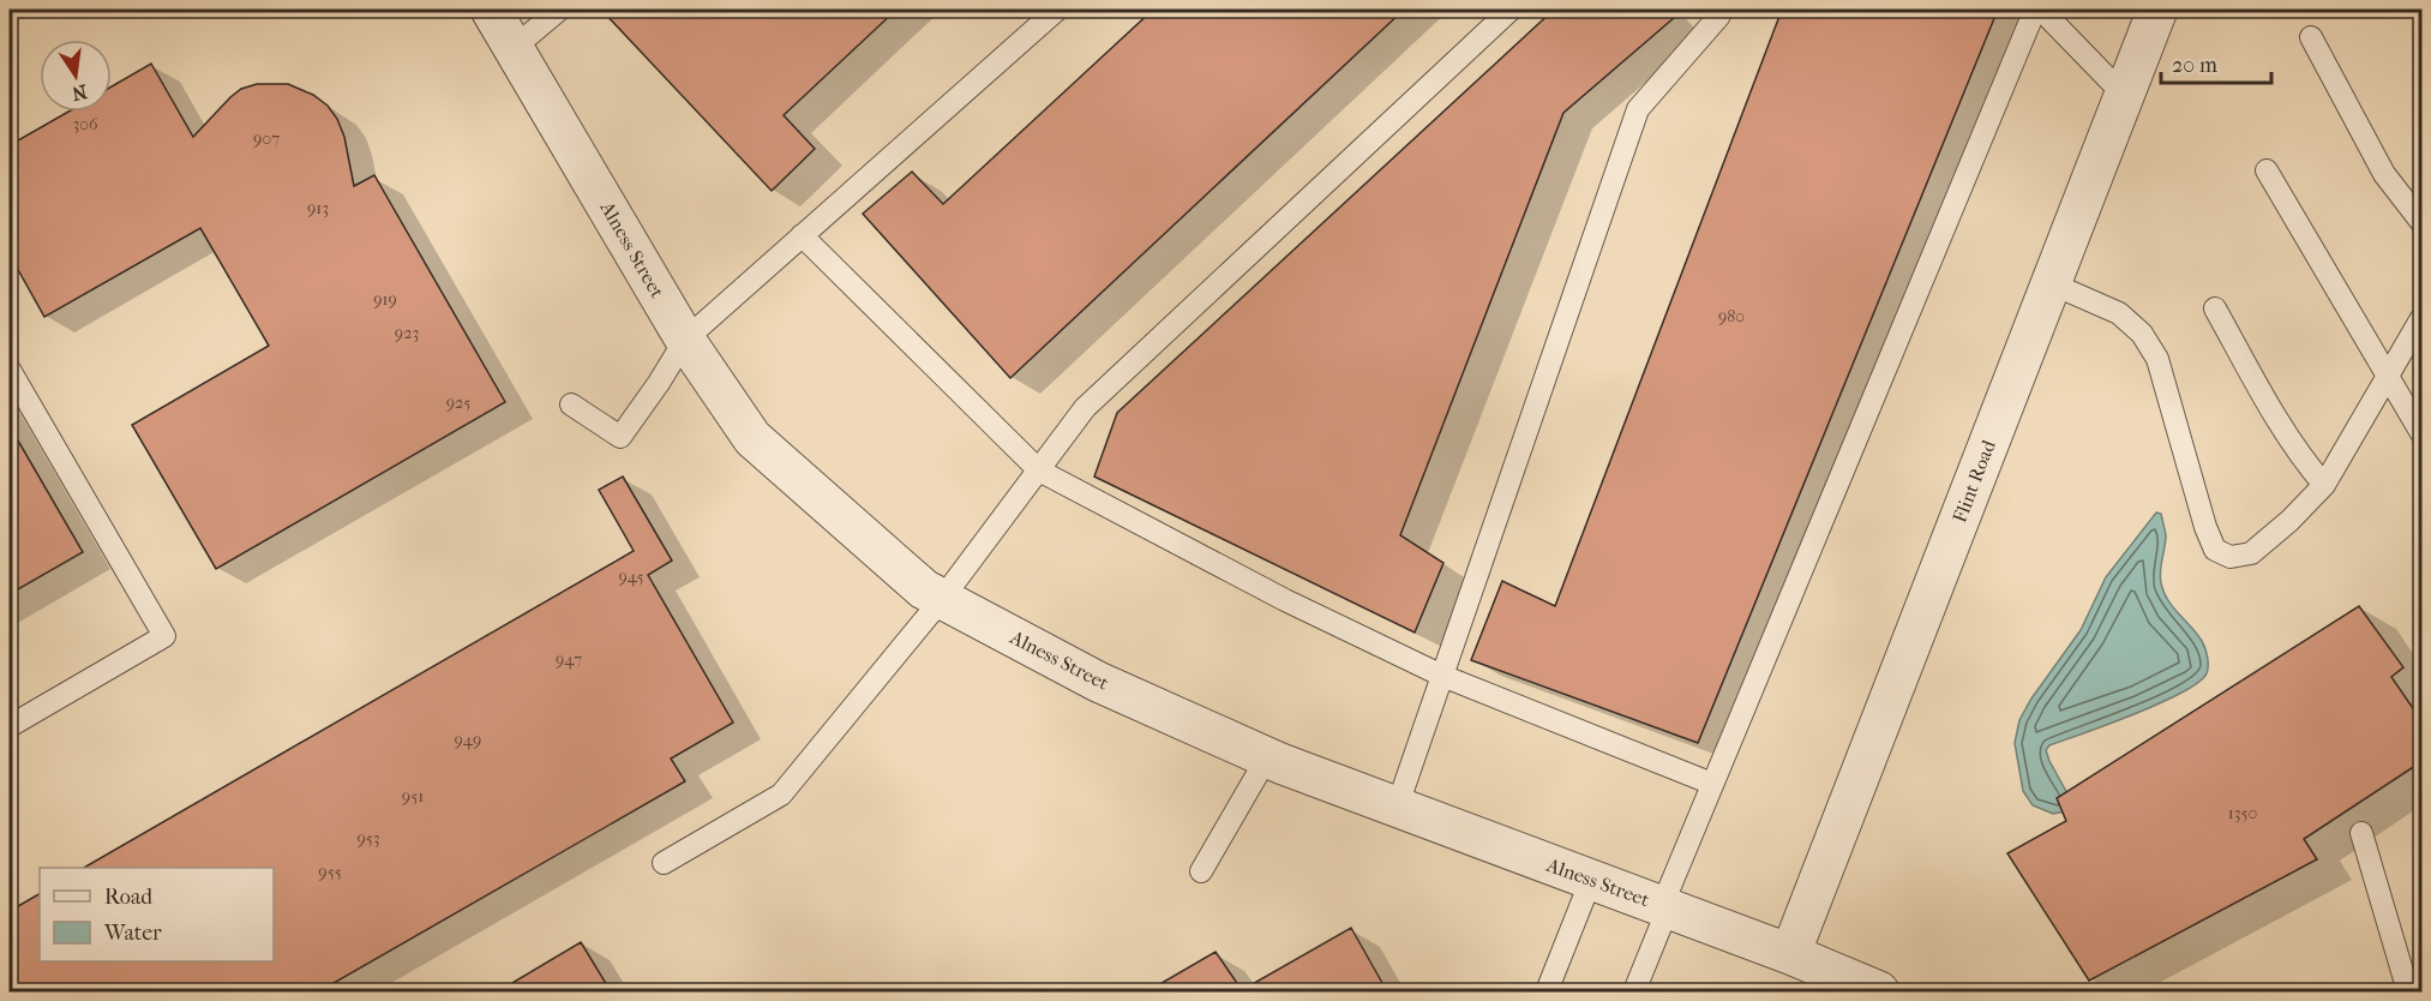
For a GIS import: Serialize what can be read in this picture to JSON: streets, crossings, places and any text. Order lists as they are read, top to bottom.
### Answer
{
  "streets": {
    "street": ["Alness Street", "Flint Road"]
  },
  "crossings": [
    ["Alness Street", "Flint Road"]
  ],
  "house_numbers": [
    "306",
    "907",
    "913",
    "919",
    "980",
    "923",
    "925",
    "945",
    "947",
    "949",
    "951",
    "1350",
    "953",
    "955"
  ],
  "legend": ["Road", "Water"],
  "scale_bar": "20 m",
  "north": "bottom"
}
